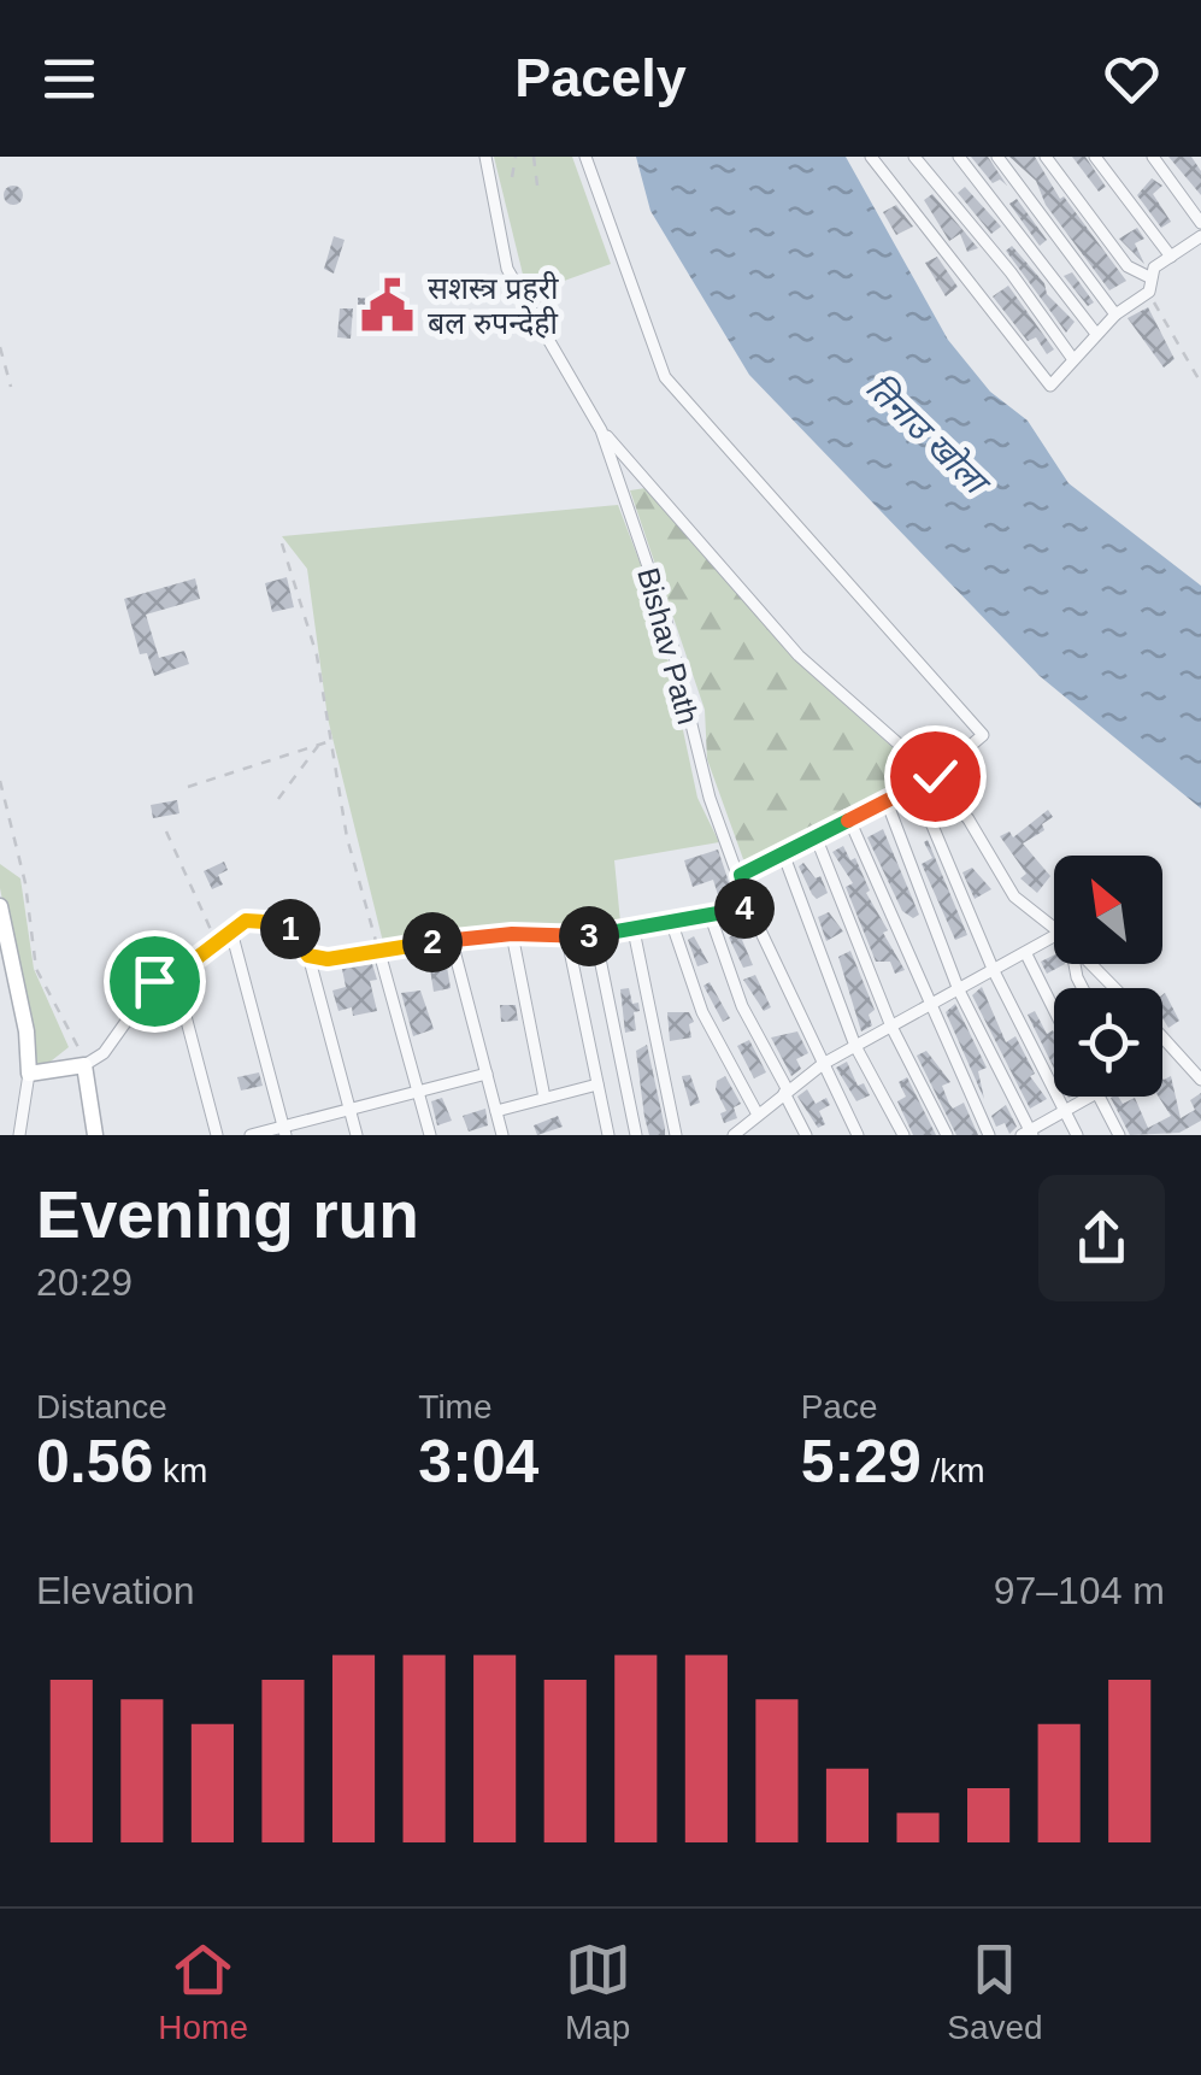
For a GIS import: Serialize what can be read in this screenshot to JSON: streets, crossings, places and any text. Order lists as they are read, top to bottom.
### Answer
{
  "streets": {
    "street": ["Bishav Path"]
  },
  "water": ["तिनाउ खोला"],
  "places": {
    "public building": ["सशस्त्र प्रहरी बल रुपन्देही"]
  },
  "north": "top left",
  "page": {
    "header": "Pacely",
    "pins": [
      "4",
      "1",
      "3",
      "2"
    ],
    "heading": ["Evening run", "20:29"],
    "stats": [
      ["Distance", "0.56 km"],
      ["Time", "3:04"],
      ["Pace", "5:29 /km"]
    ],
    "chart": ["Elevation", "97–104 m"],
    "tabs": ["Home", "Map", "Saved"]
  }
}
